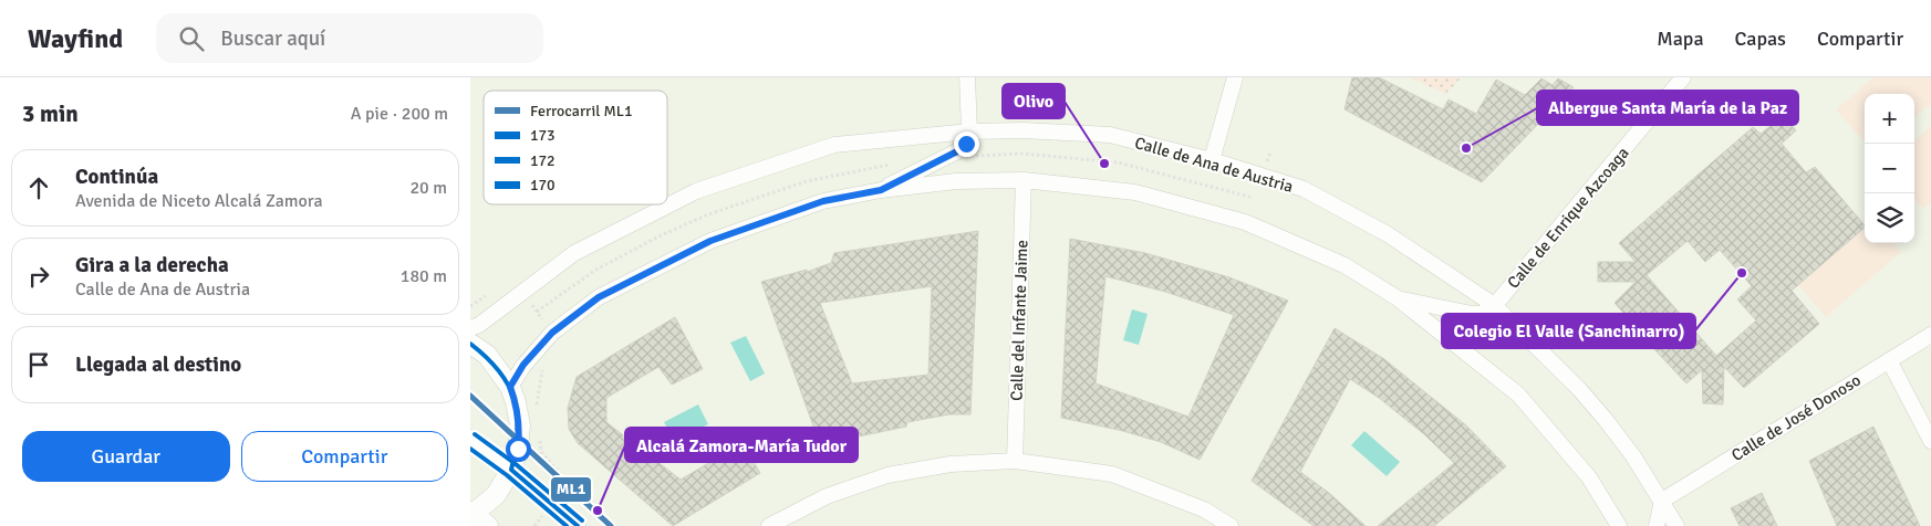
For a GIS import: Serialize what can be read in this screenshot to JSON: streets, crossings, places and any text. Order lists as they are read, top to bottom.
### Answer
{
  "streets": {
    "street": [
      "Calle de Ana de Austria",
      "Calle de Enrique Azcoaga",
      "Calle del Infante Jaime",
      "Calle de José Donoso"
    ]
  },
  "crossings": [
    ["Calle de Ana de Austria", "Calle de Enrique Azcoaga"],
    ["Calle de Ana de Austria", "Calle de José Donoso"]
  ],
  "places": [
    "Albergue Santa María de la Paz",
    "Olivo",
    "Colegio El Valle (Sanchinarro)",
    "Alcalá Zamora-María Tudor"
  ],
  "lines": [
    "transit line 173",
    "rail line ML1",
    "transit line 170",
    "transit line 172"
  ],
  "legend": [
    "Ferrocarril ML1",
    "173",
    "172",
    "170"
  ],
  "page": {
    "header": "Wayfind",
    "search": "Buscar aquí",
    "nav": ["Mapa", "Capas", "Compartir"],
    "heading": ["3 min", "A pie · 200 m"],
    "map_buttons": ["+", "−"],
    "list": [
      ["Continúa", "Avenida de Niceto Alcalá Zamora", "20 m"],
      ["Gira a la derecha", "Calle de Ana de Austria", "180 m"],
      "Llegada al destino"
    ],
    "buttons": ["Guardar", "Compartir"]
  }
}
